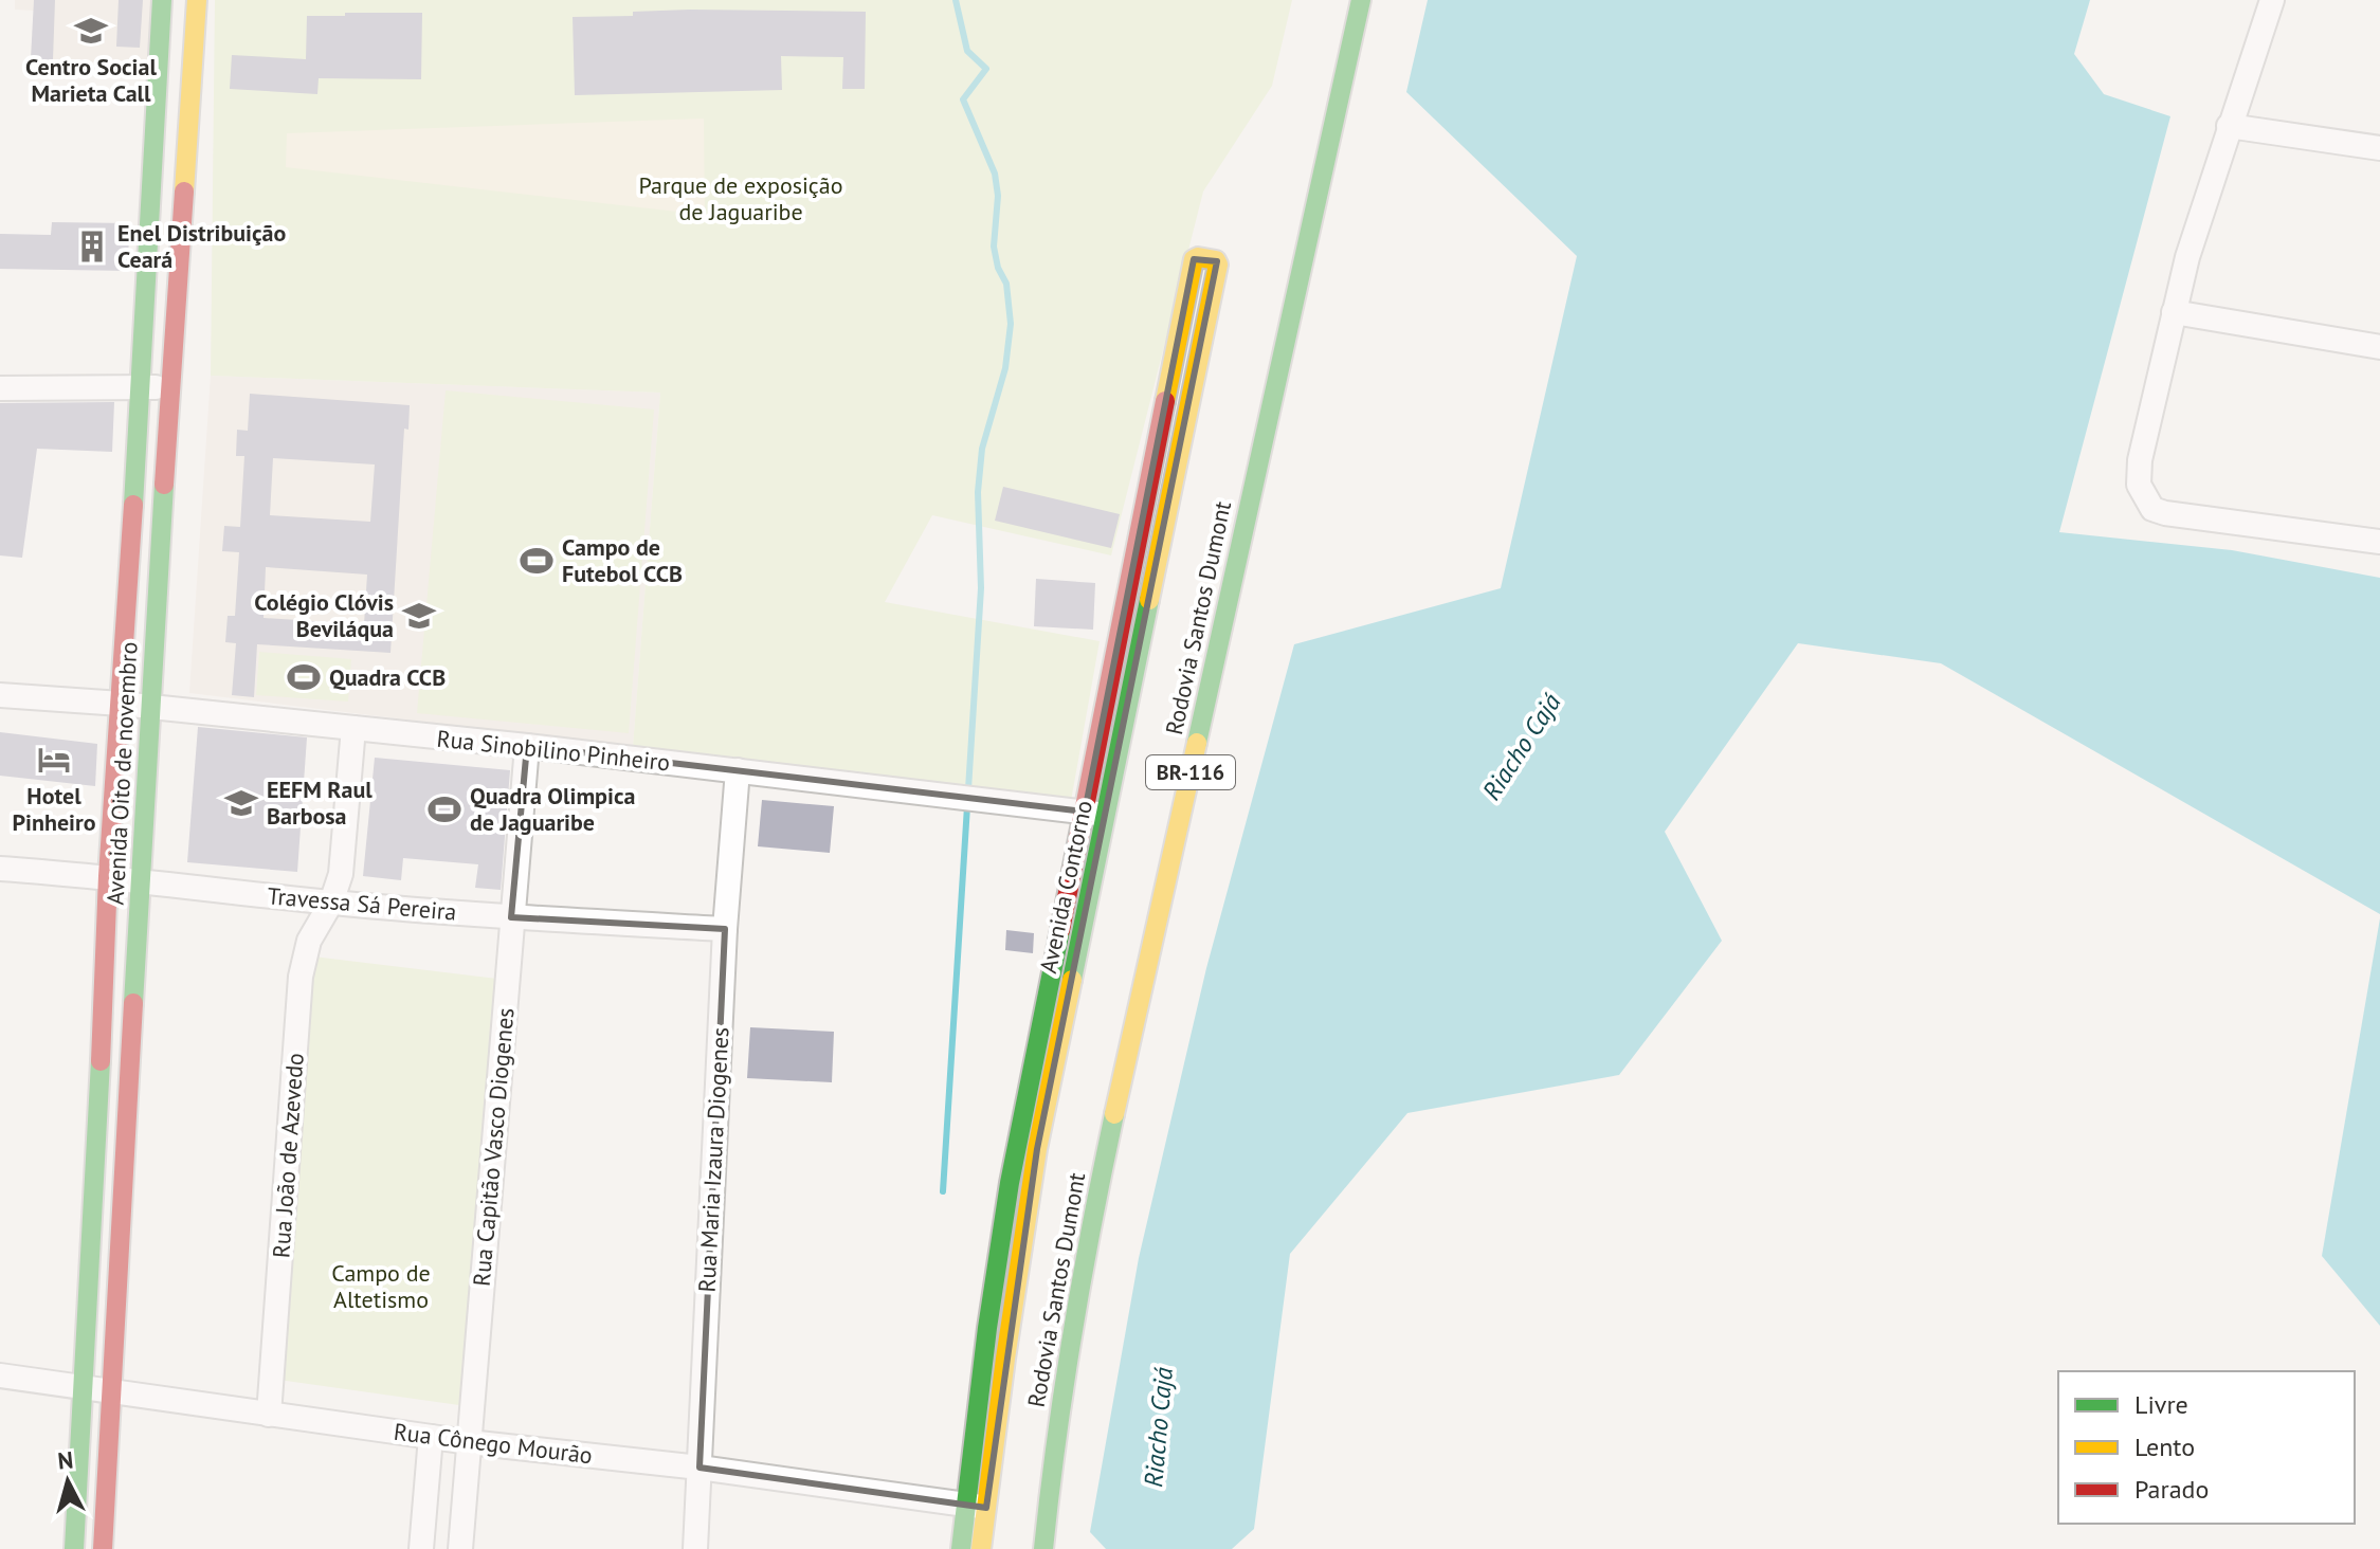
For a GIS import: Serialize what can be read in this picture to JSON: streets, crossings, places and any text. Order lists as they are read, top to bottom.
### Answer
{
  "streets": {
    "main road": [
      "Rodovia Santos Dumont",
      "BR-116",
      "Avenida Oito de novembro",
      "Avenida Contorno"
    ],
    "street": [
      "Rua Sinobilino Pinheiro",
      "Travessa Sá Pereira",
      "Rua Capitão Vasco Diogenes",
      "Rua João de Azevedo",
      "Rua Maria Izaura Diogenes",
      "Rua Cônego Mourão"
    ]
  },
  "crossings": [
    ["Rua Sinobilino Pinheiro", "Avenida Oito de novembro"],
    ["Rua Sinobilino Pinheiro", "Avenida Contorno"],
    ["Rua Sinobilino Pinheiro", "Rua Capitão Vasco Diogenes"],
    ["Rua Sinobilino Pinheiro", "Rua João de Azevedo"],
    ["Rua Sinobilino Pinheiro", "Rua Maria Izaura Diogenes"],
    ["Avenida Oito de novembro", "Travessa Sá Pereira"],
    ["Avenida Oito de novembro", "Rua Cônego Mourão"],
    ["Travessa Sá Pereira", "Rua Capitão Vasco Diogenes"],
    ["Travessa Sá Pereira", "Rua João de Azevedo"],
    ["Travessa Sá Pereira", "Rua Maria Izaura Diogenes"],
    ["Rua Capitão Vasco Diogenes", "Rua Cônego Mourão"],
    ["Rua João de Azevedo", "Rua Cônego Mourão"],
    ["Rua Maria Izaura Diogenes", "Rua Cônego Mourão"]
  ],
  "water": ["Riacho Cajá"],
  "parks": ["Parque de exposição de Jaguaribe", "Campo de Altetismo"],
  "places": {
    "school or university": ["Centro Social Marieta Call", "Colégio Clóvis Beviláqua", "EEFM Raul Barbosa"],
    "building": ["Enel Distribuição Ceará"],
    "sports": ["Campo de Futebol CCB", "Quadra CCB", "Quadra Olimpica de Jaguaribe"],
    "hotel": ["Hotel Pinheiro"]
  },
  "legend": ["Livre", "Lento", "Parado"],
  "north": "top"
}
